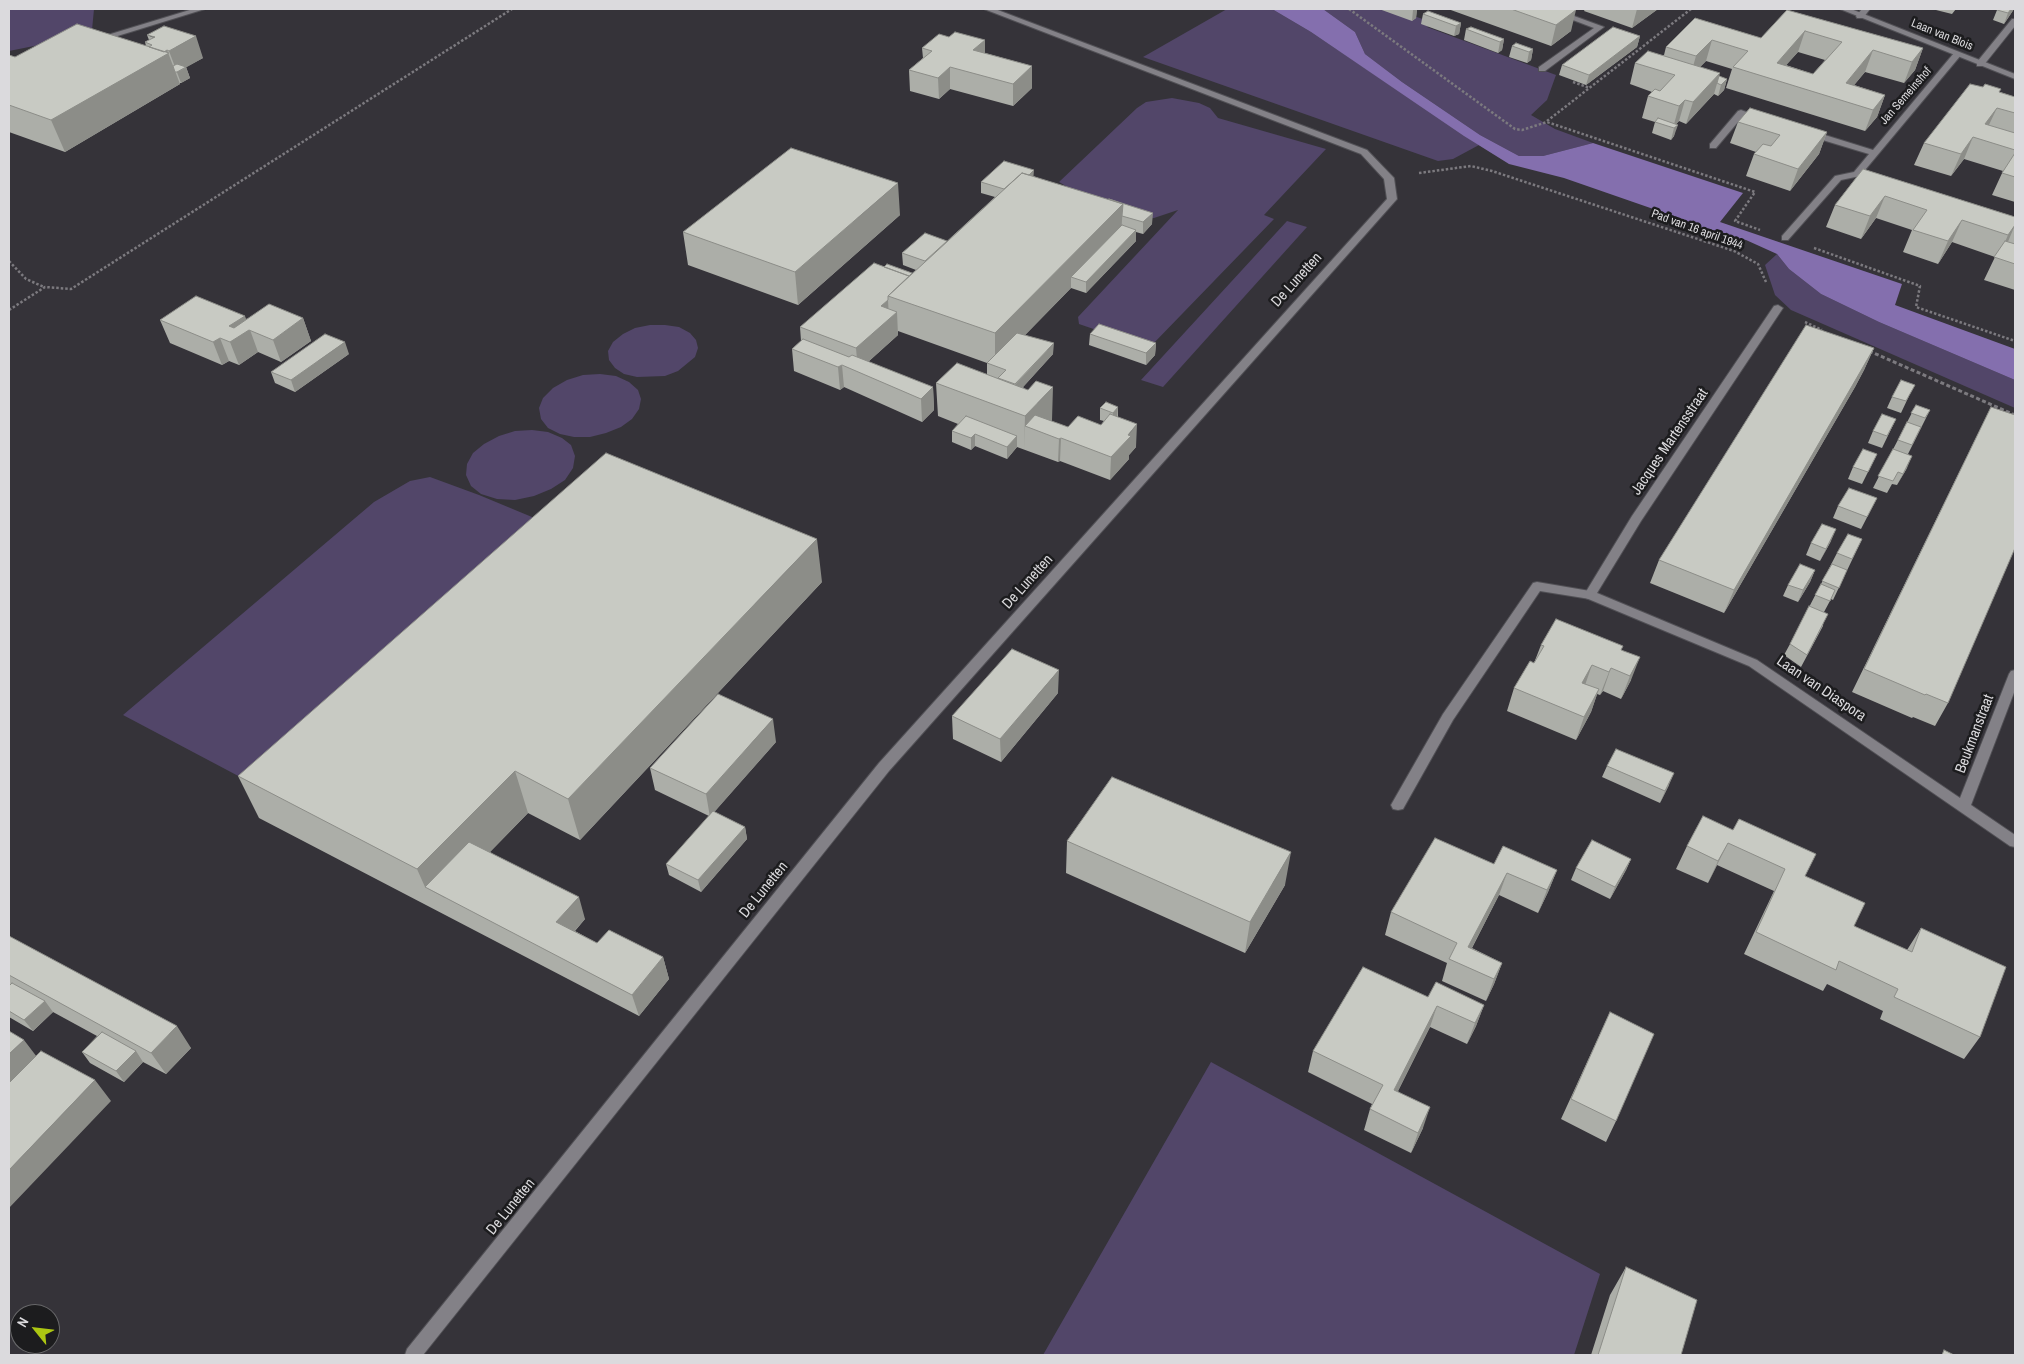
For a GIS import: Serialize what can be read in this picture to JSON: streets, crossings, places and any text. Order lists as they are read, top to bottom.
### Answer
{
  "streets": {
    "street": [
      "Laan van Blois",
      "Jan Semeinshof",
      "De Lunetten",
      "Jacques Martensstraat",
      "Laan van Diaspora",
      "Beukmanstraat"
    ],
    "path": ["Pad van 16 april 1944"]
  },
  "crossings": [
    ["Laan van Blois", "Jan Semeinshof"],
    ["Pad van 16 april 1944", "De Lunetten"],
    ["Pad van 16 april 1944", "Jacques Martensstraat"],
    ["Jacques Martensstraat", "Laan van Diaspora"],
    ["Laan van Diaspora", "Beukmanstraat"]
  ],
  "north": "top left"
}
